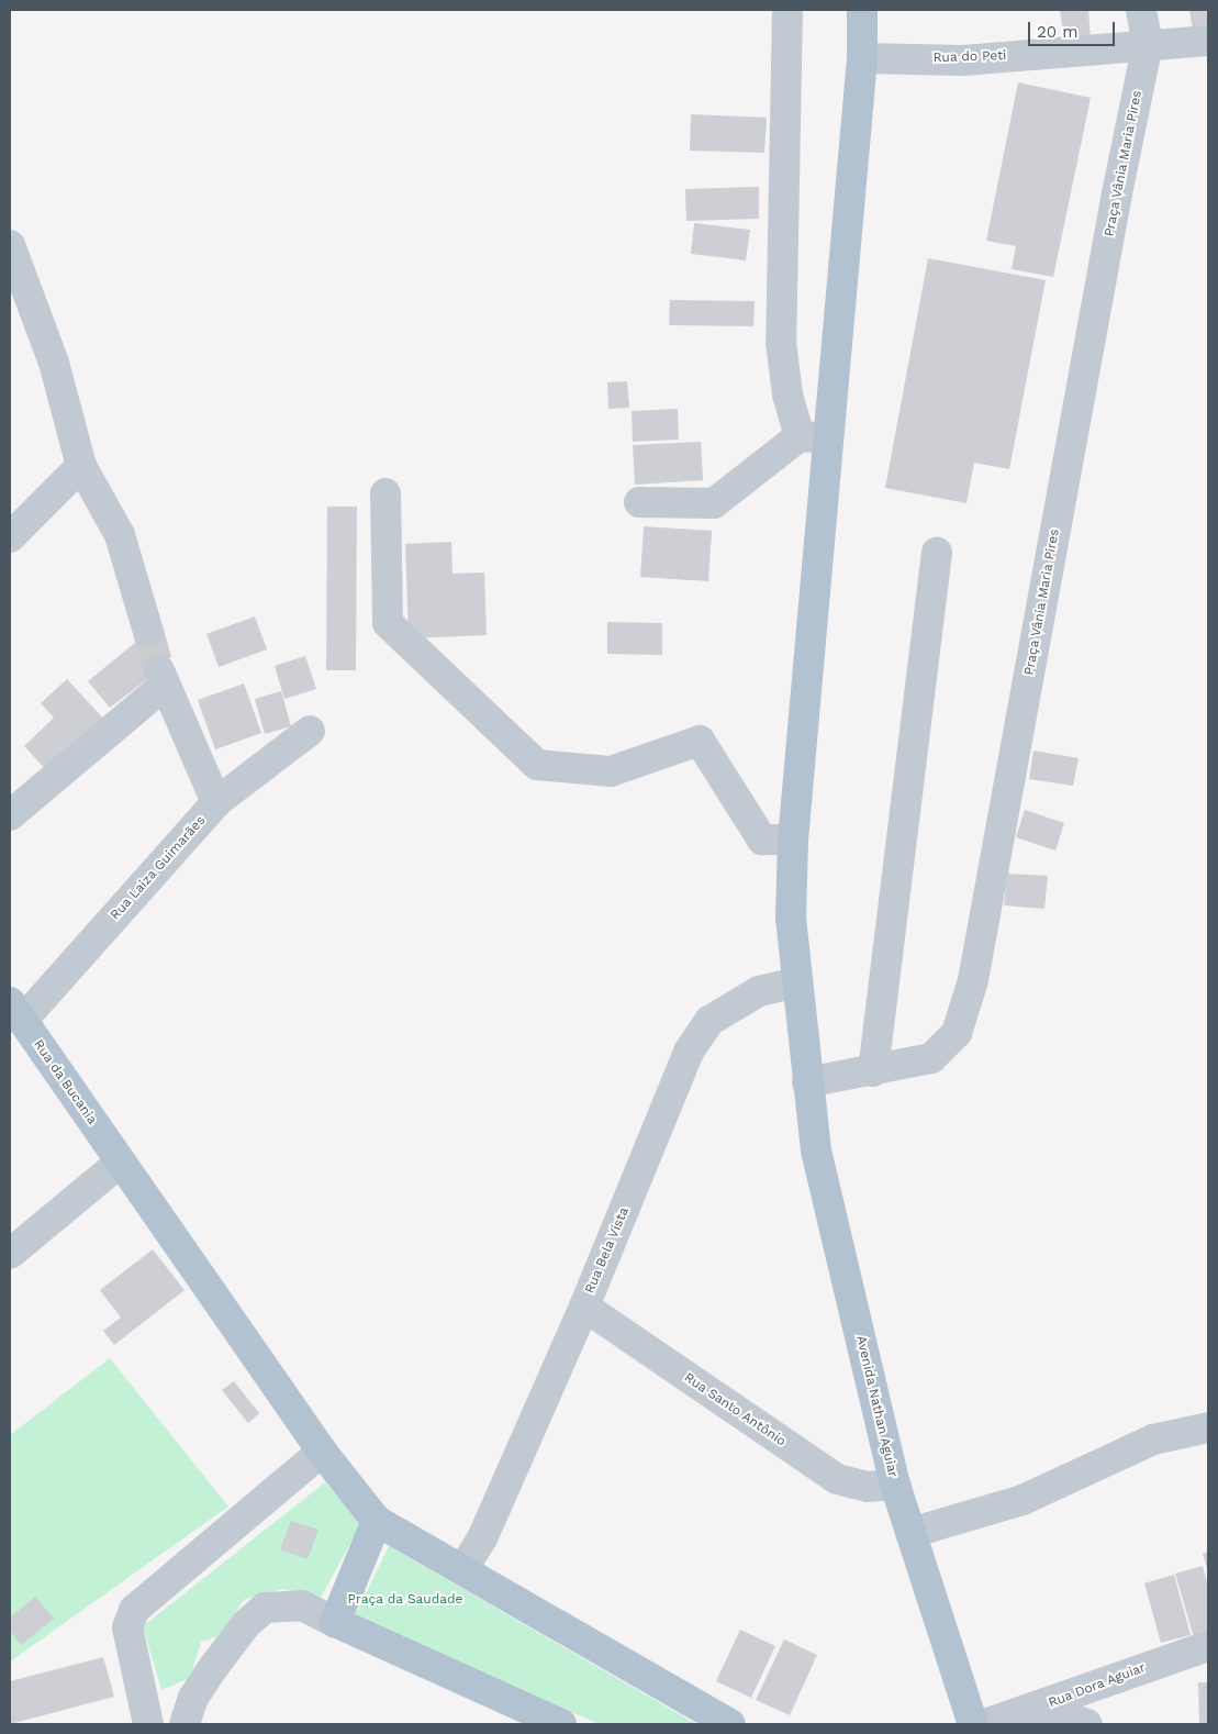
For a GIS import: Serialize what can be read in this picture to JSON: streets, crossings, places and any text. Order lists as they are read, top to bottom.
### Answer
{
  "streets": {
    "main road": ["Rua da Bucania", "Avenida Nathan Aguiar"],
    "street": [
      "Rua do Peti",
      "Praça Vânia Maria Pires",
      "Rua Laiza Guimarães",
      "Rua Bela Vista",
      "Rua Santo Antônio",
      "Rua Dora Aguiar"
    ]
  },
  "crossings": [
    ["Rua do Peti", "Praça Vânia Maria Pires"],
    ["Rua do Peti", "Avenida Nathan Aguiar"],
    ["Praça Vânia Maria Pires", "Avenida Nathan Aguiar"],
    ["Rua Laiza Guimarães", "Rua da Bucania"],
    ["Rua Bela Vista", "Avenida Nathan Aguiar"],
    ["Rua Bela Vista", "Rua Santo Antônio"],
    ["Avenida Nathan Aguiar", "Rua Santo Antônio"]
  ],
  "parks": ["Praça da Saudade"],
  "scale_bar": "20 m"
}
